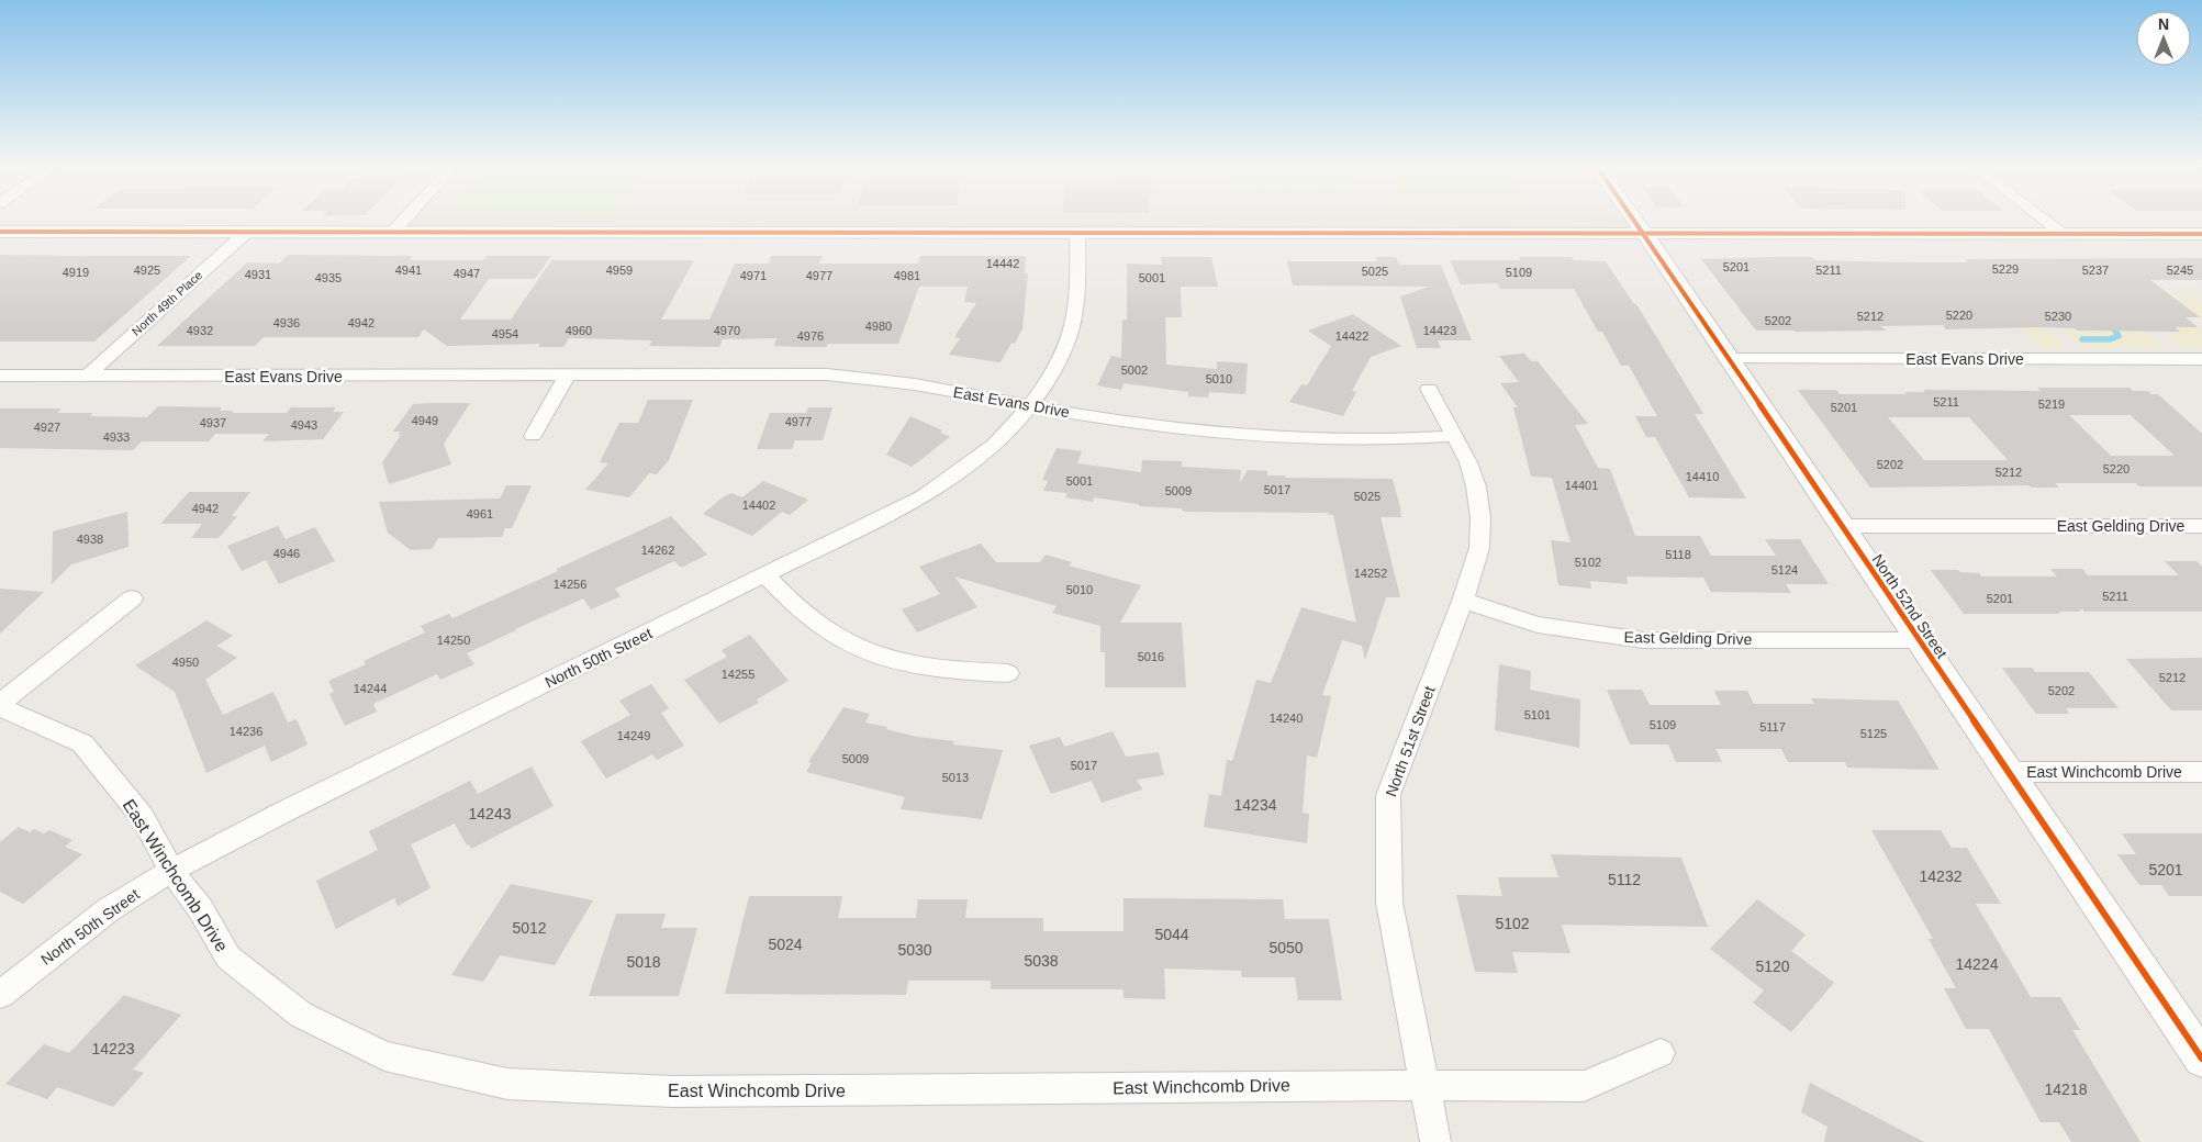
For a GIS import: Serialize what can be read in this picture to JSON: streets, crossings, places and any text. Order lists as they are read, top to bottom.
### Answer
{
  "streets": {
    "street": [
      "North 49th Place",
      "East Evans Drive",
      "East Gelding Drive",
      "North 52nd Street",
      "North 50th Street",
      "North 51st Street",
      "East Winchcomb Drive"
    ]
  },
  "crossings": [
    ["North 49th Place", "East Evans Drive"],
    ["East Evans Drive", "North 52nd Street"],
    ["East Evans Drive", "North 50th Street"],
    ["East Evans Drive", "North 51st Street"],
    ["East Gelding Drive", "North 52nd Street"],
    ["East Gelding Drive", "North 51st Street"],
    ["North 52nd Street", "East Winchcomb Drive"],
    ["North 50th Street", "East Winchcomb Drive"],
    ["North 51st Street", "East Winchcomb Drive"]
  ],
  "house_numbers": [
    "14442",
    "5201",
    "5229",
    "4925",
    "4941",
    "4959",
    "5211",
    "5237",
    "5245",
    "5025",
    "4919",
    "5109",
    "4947",
    "4931",
    "4971",
    "4977",
    "4981",
    "4935",
    "5001",
    "5220",
    "5212",
    "5230",
    "5202",
    "4936",
    "4942",
    "4980",
    "4932",
    "4960",
    "4970",
    "14423",
    "4954",
    "4976",
    "14422",
    "5002",
    "5010",
    "5211",
    "5219",
    "5201",
    "4949",
    "4977",
    "4937",
    "4943",
    "4927",
    "4933",
    "5202",
    "5220",
    "5212",
    "14410",
    "5001",
    "14401",
    "5017",
    "5009",
    "5025",
    "14402",
    "4942",
    "4961",
    "4938",
    "14262",
    "4946",
    "5118",
    "5102",
    "5124",
    "14252",
    "14256",
    "5010",
    "5211",
    "5201",
    "14250",
    "5016",
    "4950",
    "14255",
    "5212",
    "14244",
    "5202",
    "5101",
    "14240",
    "5109",
    "5117",
    "14236",
    "5125",
    "14249",
    "5009",
    "5017",
    "5013",
    "14234",
    "14243",
    "5201",
    "14232",
    "5112",
    "5102",
    "5012",
    "5044",
    "5024",
    "5050",
    "5030",
    "5038",
    "5018",
    "14224",
    "5120",
    "14223",
    "14218"
  ],
  "north": "top"
}
